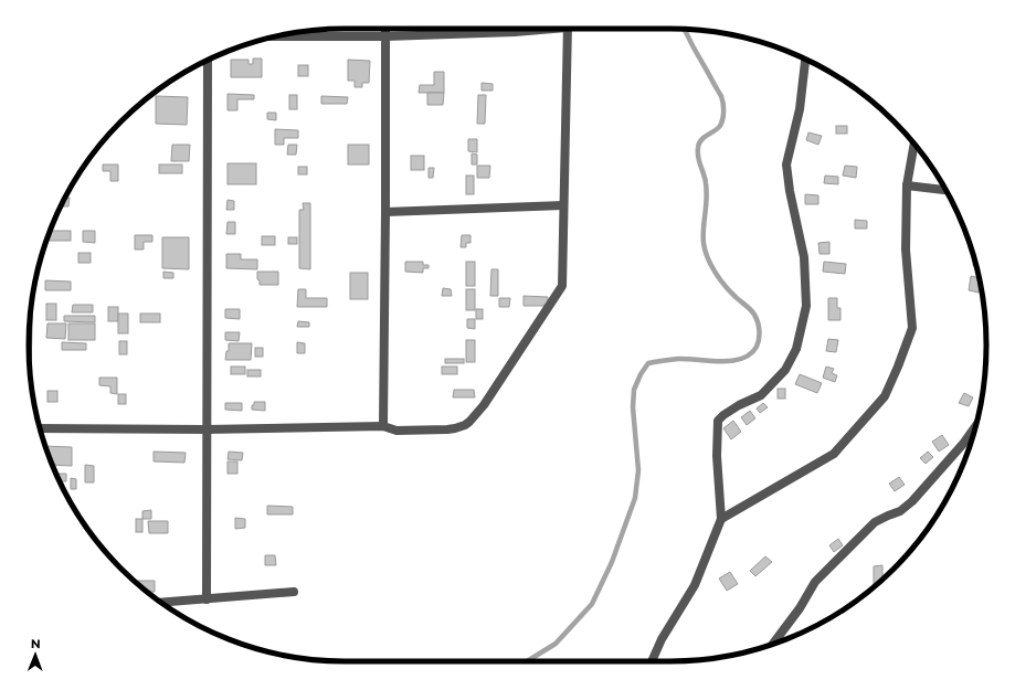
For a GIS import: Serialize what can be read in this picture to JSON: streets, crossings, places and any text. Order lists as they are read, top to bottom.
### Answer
{
  "north": "top"
}
